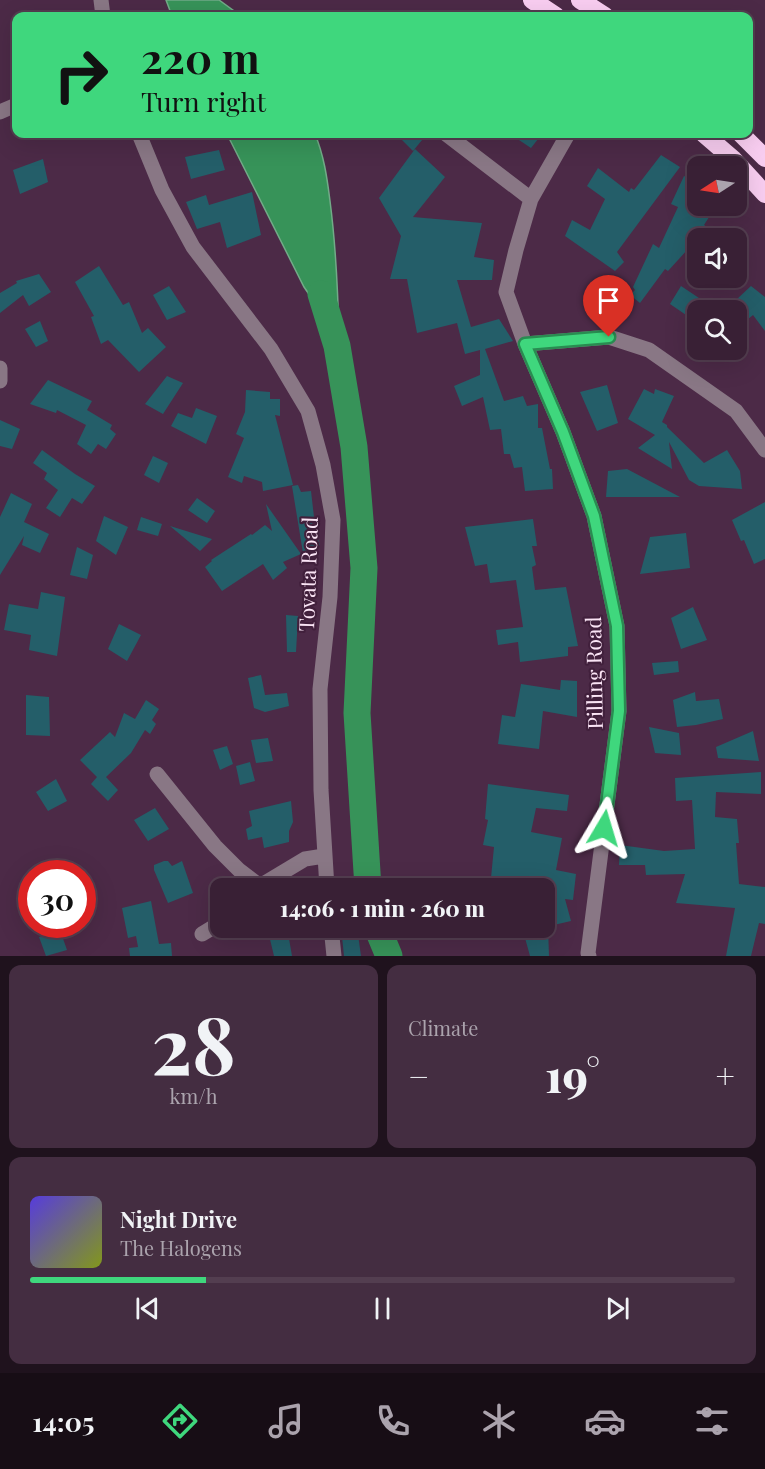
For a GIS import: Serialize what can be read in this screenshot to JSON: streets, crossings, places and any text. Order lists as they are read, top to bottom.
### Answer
{
  "streets": {
    "street": ["Tovata Road", "Pilling Road"]
  },
  "north": "left",
  "page": {
    "turn": ["220 m", "Turn right"],
    "limit": "30",
    "trip": "14:06 · 1 min · 260 m",
    "tile": [
      ["28", "km/h"],
      "Climate"
    ],
    "heat": ["−", "19°", "+"],
    "song": ["Night Drive", "The Halogens"],
    "tabs": "14:05"
  }
}
